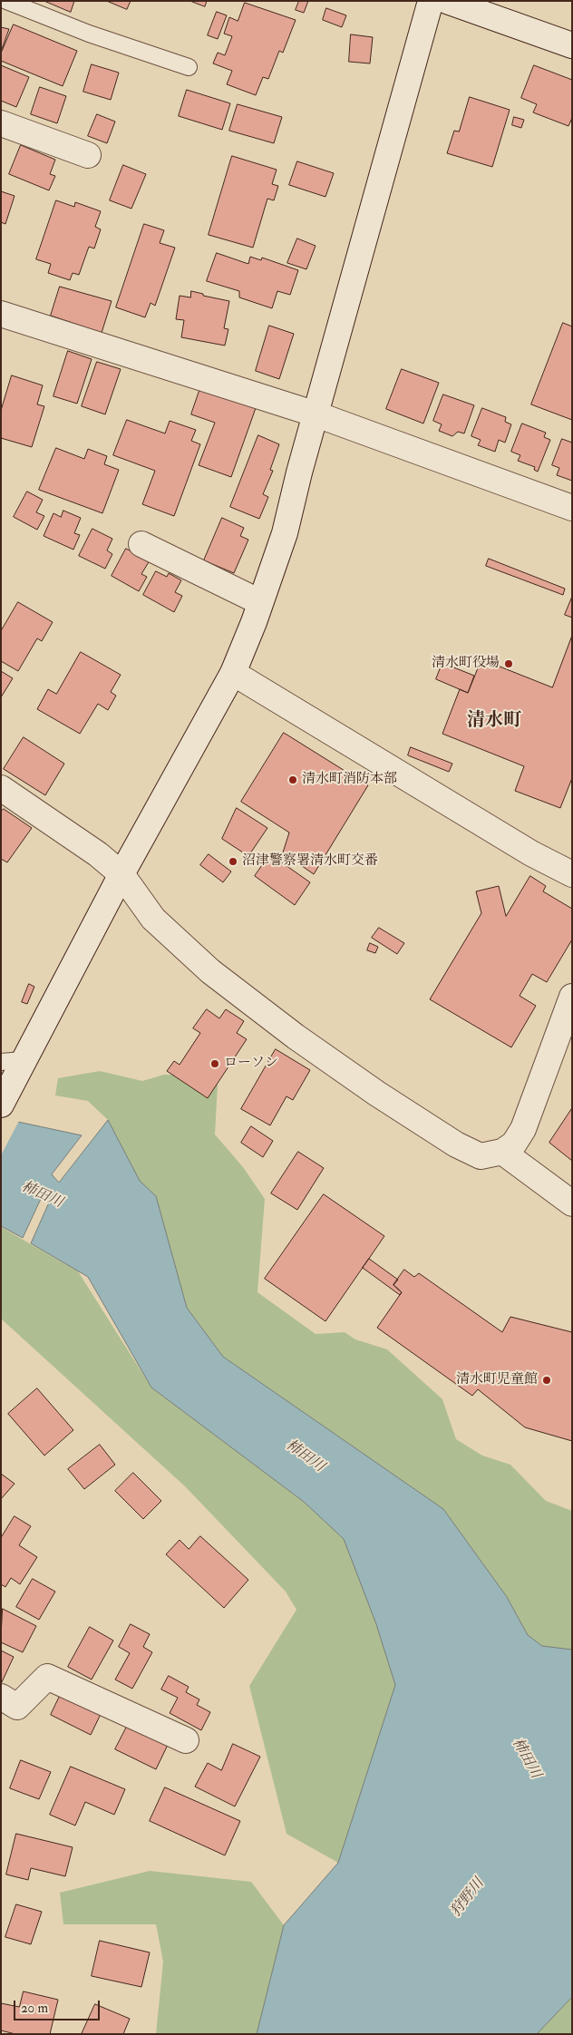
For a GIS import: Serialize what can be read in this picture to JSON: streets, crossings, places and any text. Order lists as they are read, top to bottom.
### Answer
{
  "districts": ["清水町"],
  "water": ["柿田川", "狩野川"],
  "places": [
    "清水町役場",
    "清水町消防本部",
    "沼津警察署清水町交番",
    "ローソン",
    "清水町児童館"
  ],
  "scale_bar": "20 m"
}
